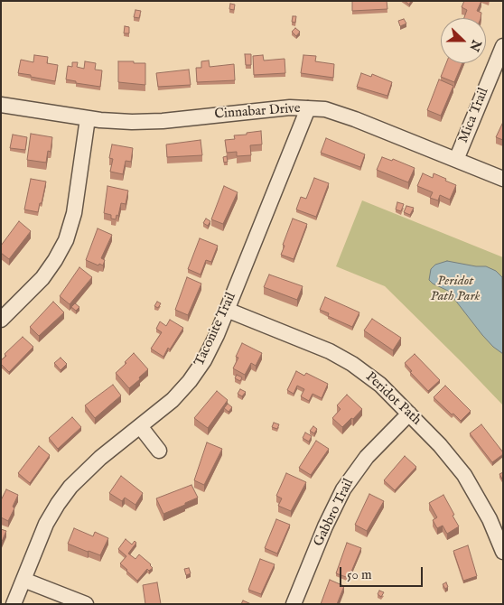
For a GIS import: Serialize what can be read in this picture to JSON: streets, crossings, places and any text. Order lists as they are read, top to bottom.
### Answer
{
  "streets": {
    "street": [
      "Cinnabar Drive",
      "Mica Trail",
      "Taconite Trail",
      "Peridot Path",
      "Gabbro Trail"
    ]
  },
  "crossings": [
    ["Cinnabar Drive", "Mica Trail"],
    ["Cinnabar Drive", "Taconite Trail"],
    ["Taconite Trail", "Peridot Path"],
    ["Peridot Path", "Gabbro Trail"]
  ],
  "parks": ["Peridot Path Park"],
  "scale_bar": "50 m",
  "north": "right"
}
